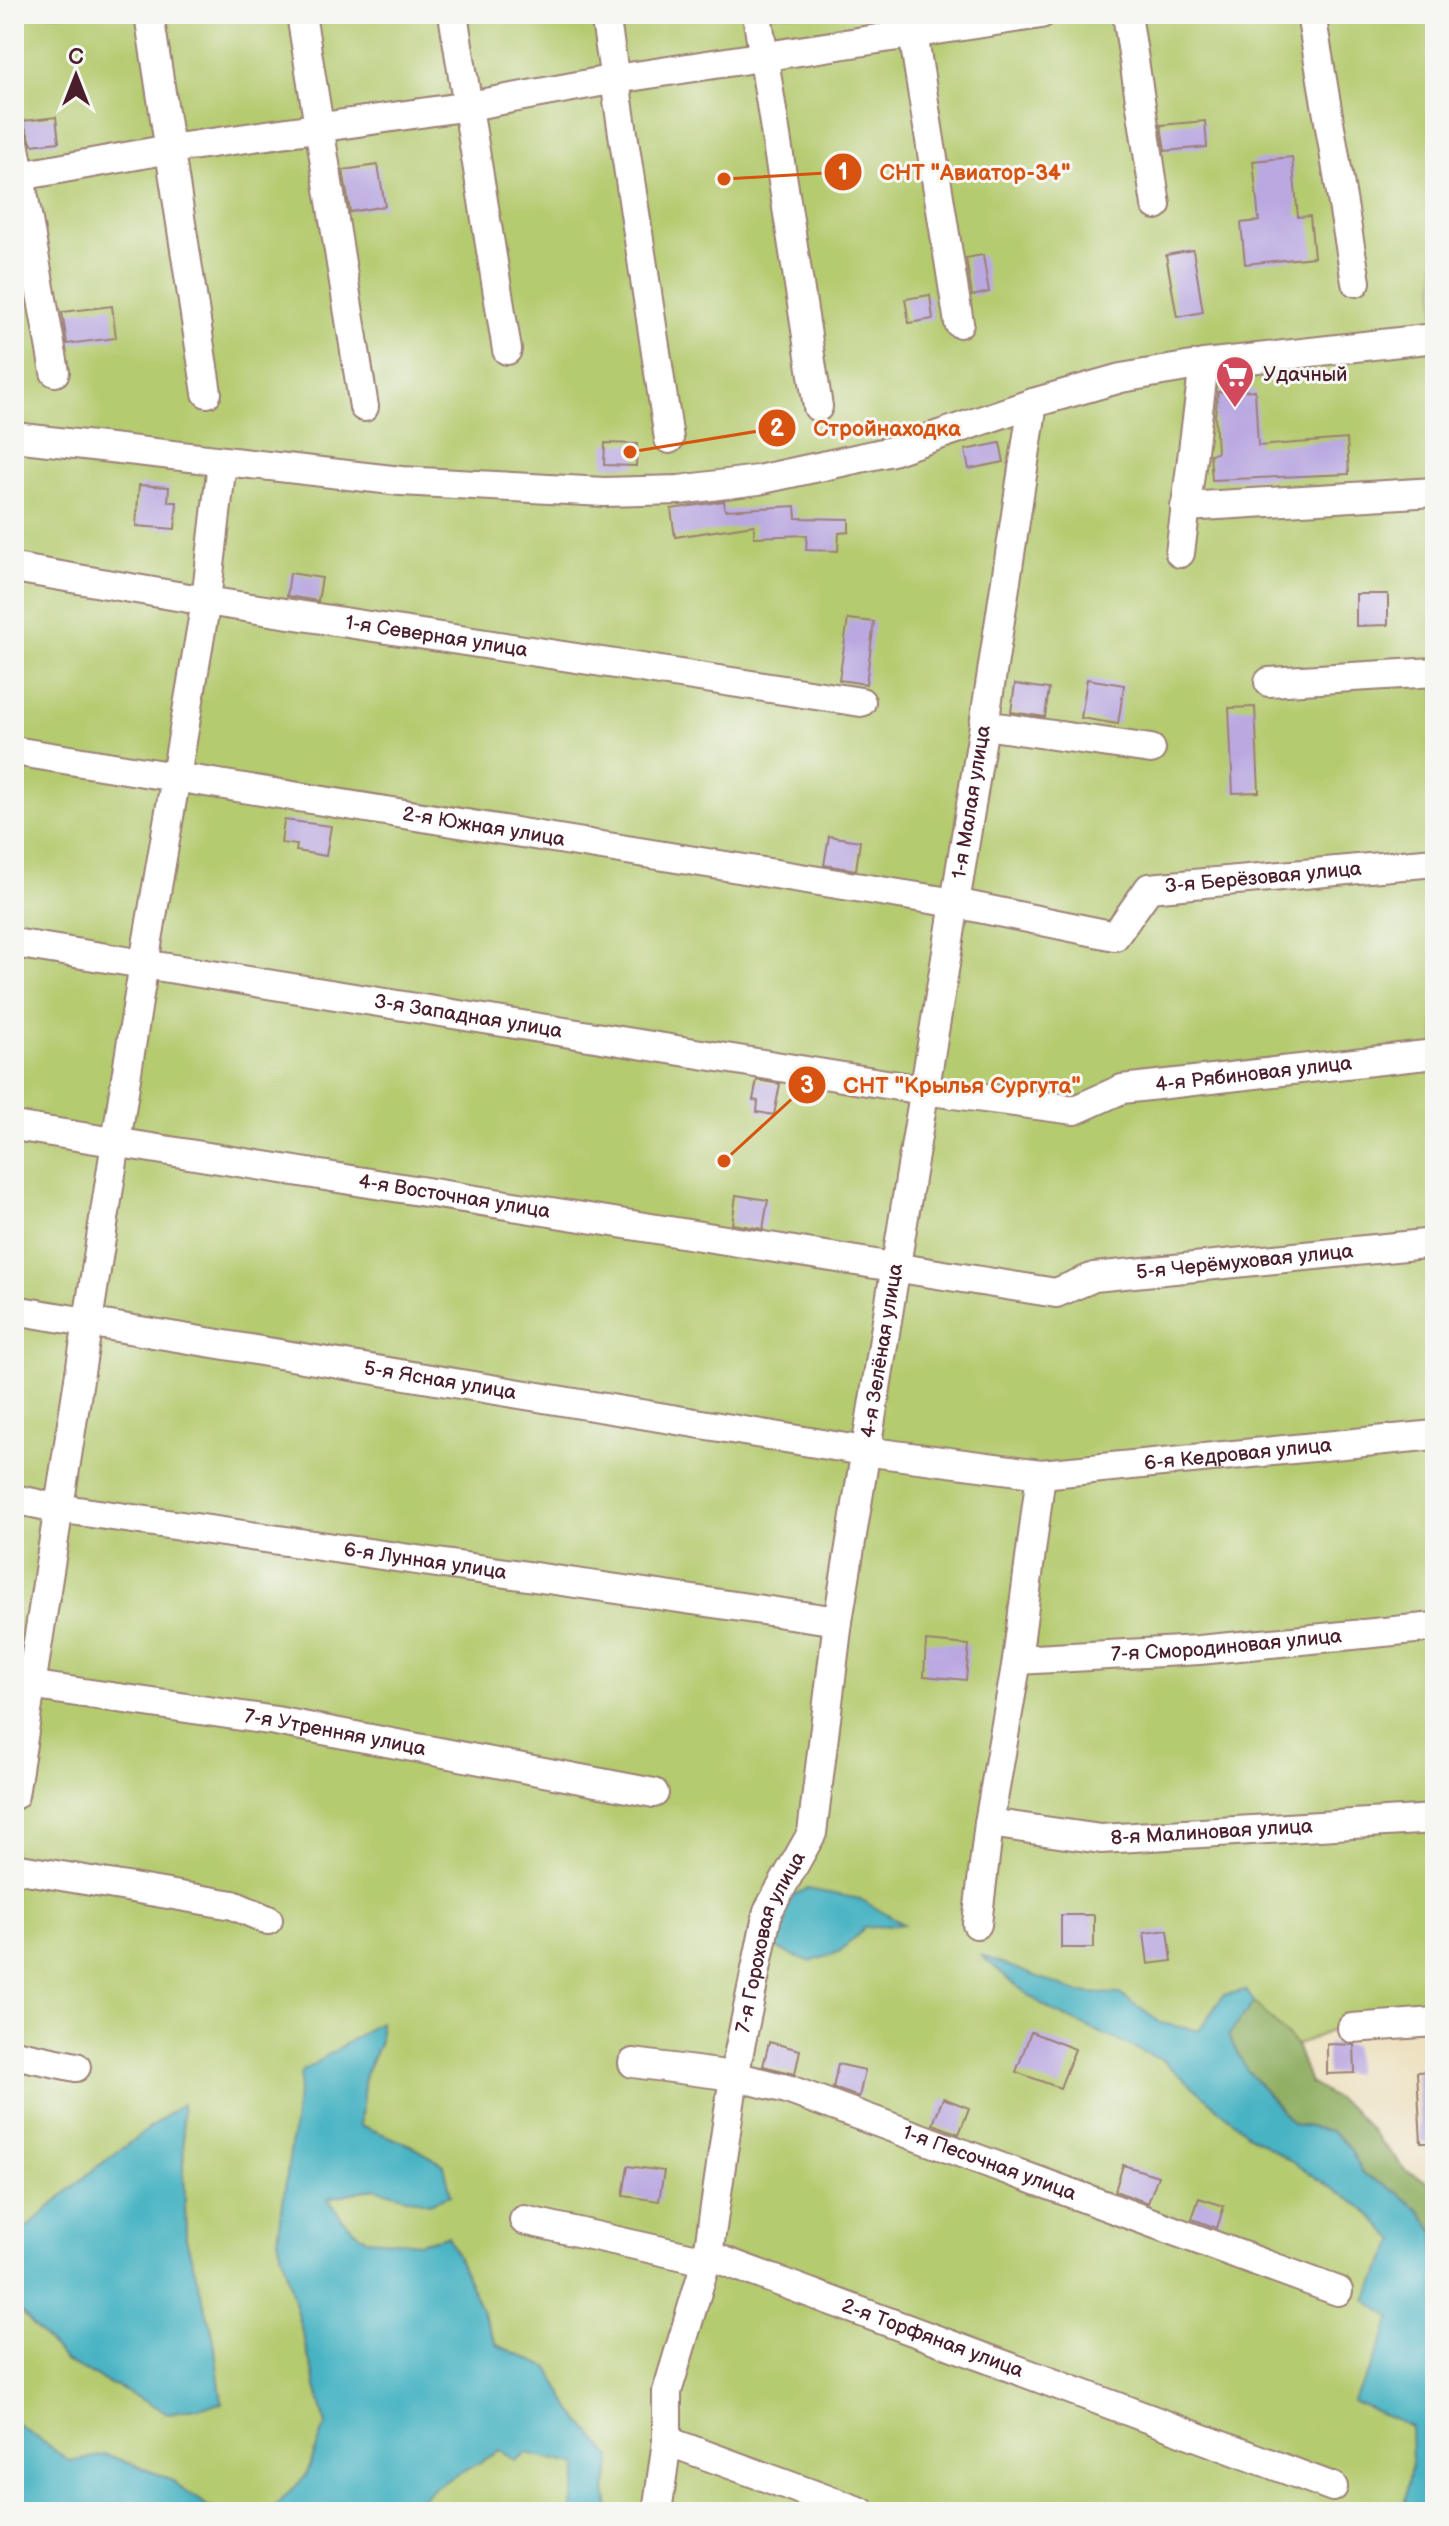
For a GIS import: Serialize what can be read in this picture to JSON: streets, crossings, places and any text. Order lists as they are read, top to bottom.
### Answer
{
  "streets": {
    "street": [
      "1-я Северная улица",
      "1-я Малая улица",
      "2-я Южная улица",
      "3-я Берёзовая улица",
      "3-я Западная улица",
      "4-я Рябиновая улица",
      "4-я Восточная улица",
      "5-я Черёмуховая улица",
      "4-я Зелёная улица",
      "5-я Ясная улица",
      "6-я Кедровая улица",
      "6-я Лунная улица",
      "7-я Смородиновая улица",
      "7-я Утренняя улица",
      "8-я Малиновая улица",
      "7-я Гороховая улица",
      "1-я Песочная улица",
      "2-я Торфяная улица"
    ]
  },
  "crossings": [
    ["1-я Малая улица", "2-я Южная улица"],
    ["1-я Малая улица", "3-я Западная улица"],
    ["1-я Малая улица", "4-я Восточная улица"],
    ["1-я Малая улица", "4-я Зелёная улица"],
    ["2-я Южная улица", "3-я Берёзовая улица"],
    ["3-я Западная улица", "4-я Рябиновая улица"],
    ["4-я Восточная улица", "4-я Зелёная улица"],
    ["5-я Черёмуховая улица", "4-я Зелёная улица"],
    ["4-я Зелёная улица", "5-я Ясная улица"],
    ["4-я Зелёная улица", "6-я Лунная улица"],
    ["4-я Зелёная улица", "7-я Гороховая улица"],
    ["5-я Ясная улица", "6-я Кедровая улица"],
    ["6-я Лунная улица", "7-я Гороховая улица"],
    ["7-я Гороховая улица", "1-я Песочная улица"],
    ["7-я Гороховая улица", "2-я Торфяная улица"]
  ],
  "places": {
    "other": ["СНТ \"Авиатор-34\"", "Стройнаходка", "CНТ \"Крылья Сургута\""],
    "supermarket": ["Удачный"]
  },
  "north": "top"
}
